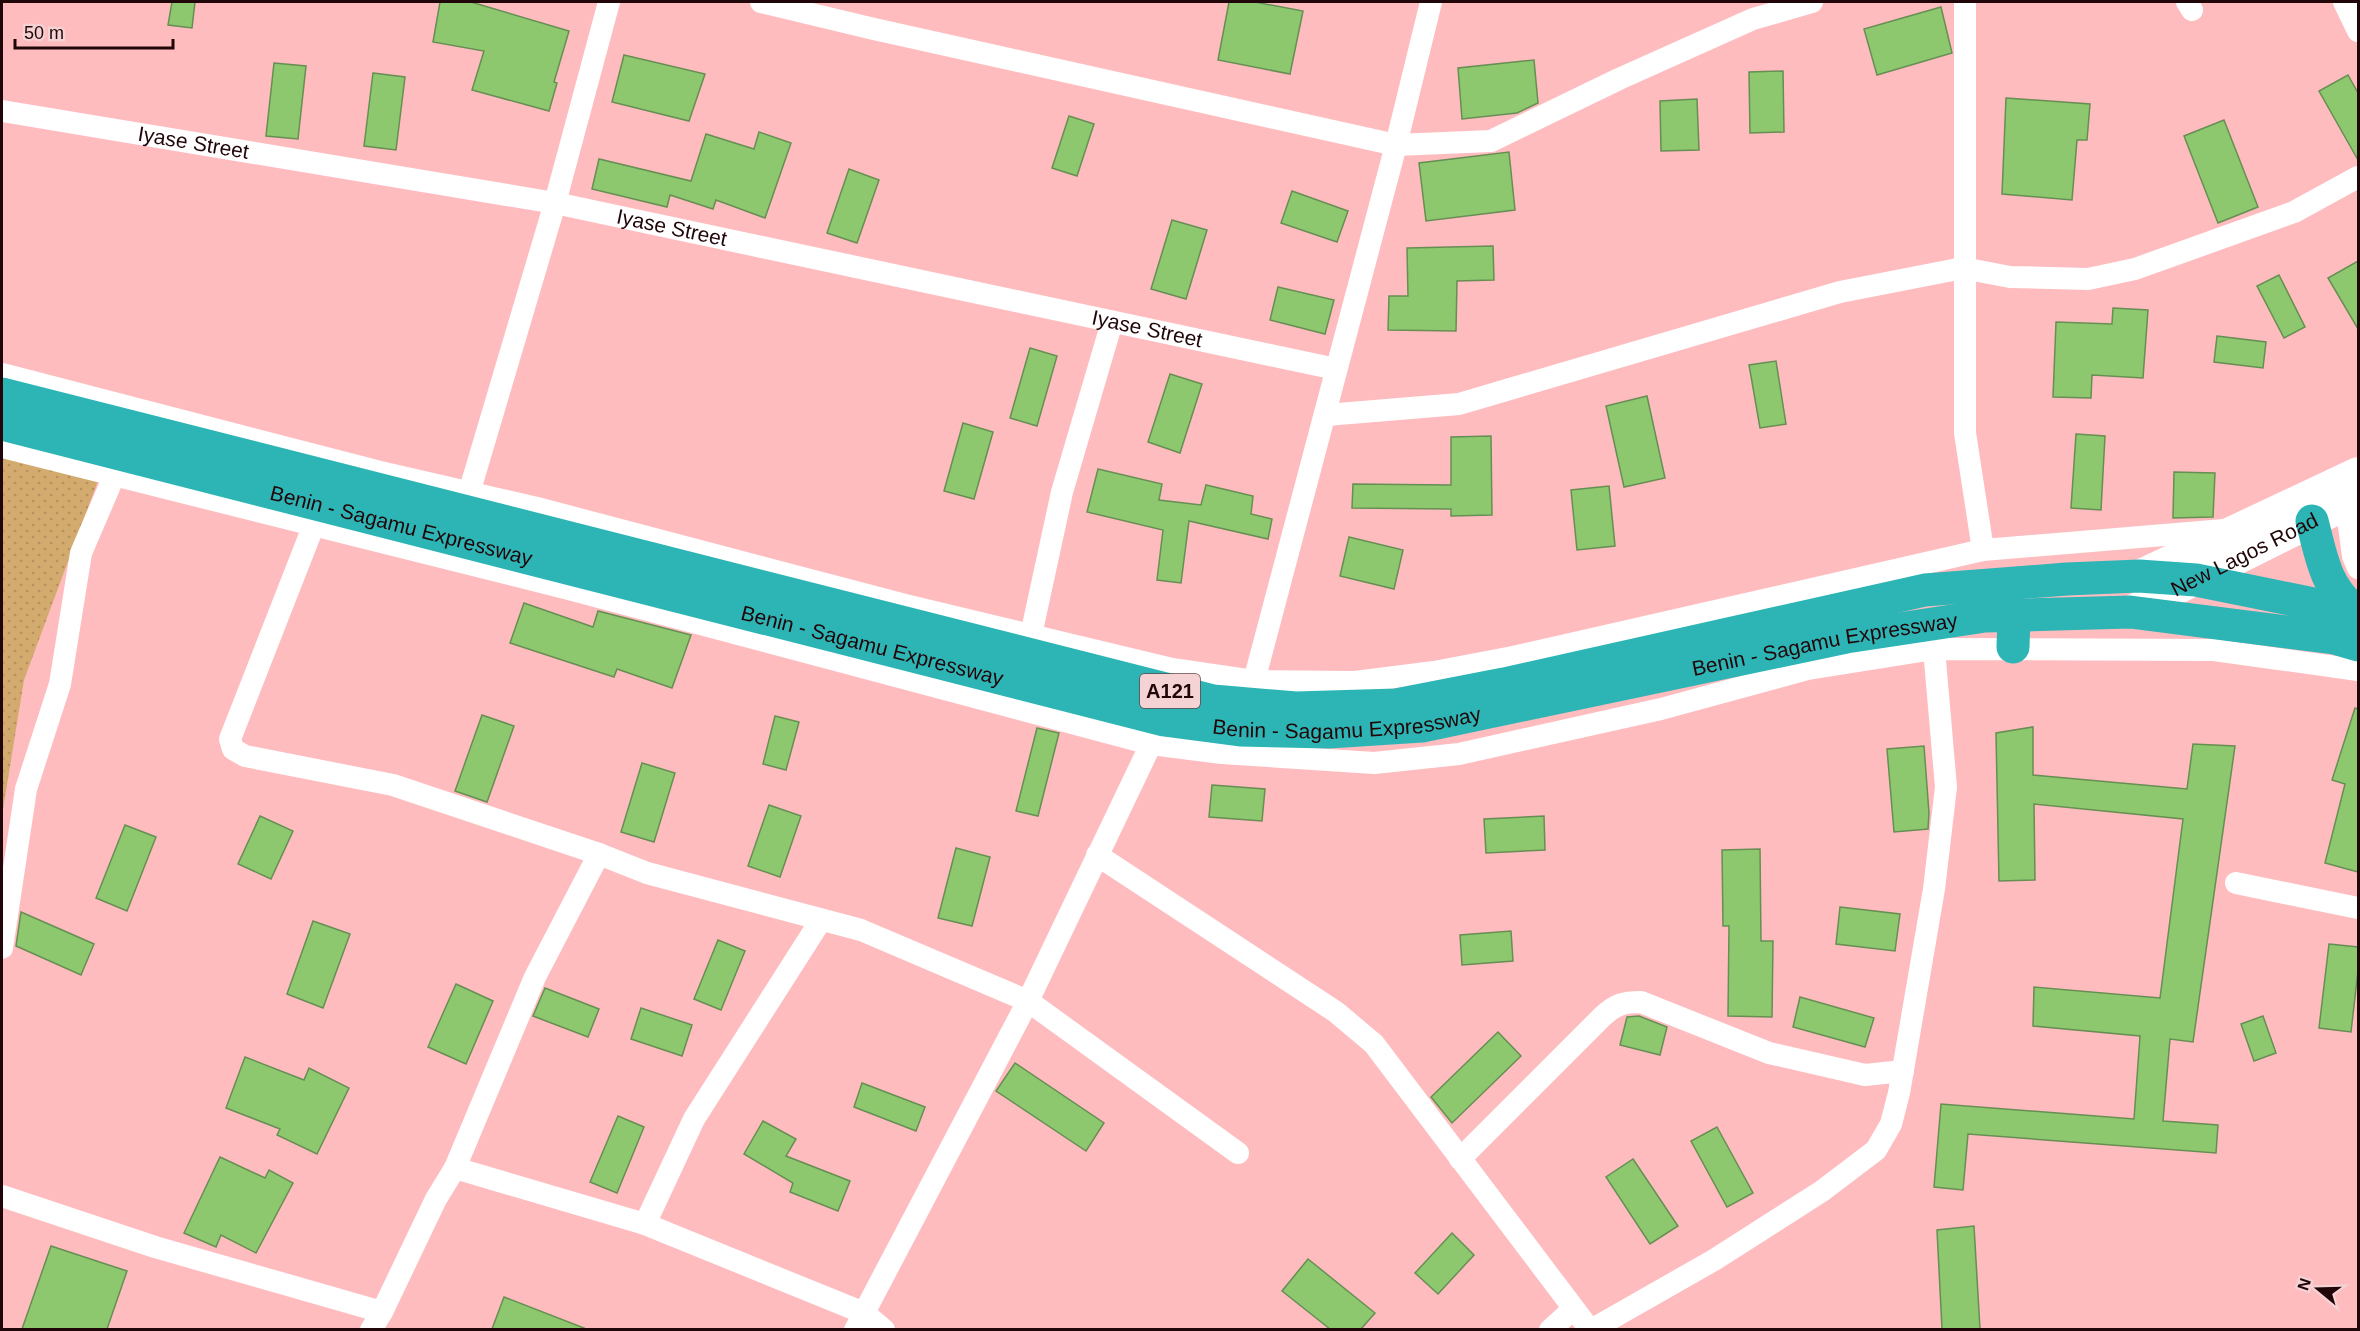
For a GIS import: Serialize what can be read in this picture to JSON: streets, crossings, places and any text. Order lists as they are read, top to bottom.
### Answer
{
  "streets": {
    "highway": ["Benin - Sagamu Expressway", "A121"],
    "main road": ["New Lagos Road"],
    "street": ["Iyase Street"]
  },
  "crossings": [
    ["Benin - Sagamu Expressway", "New Lagos Road"],
    ["New Lagos Road", "A121"]
  ],
  "scale_bar": "50 m",
  "north": "left"
}
